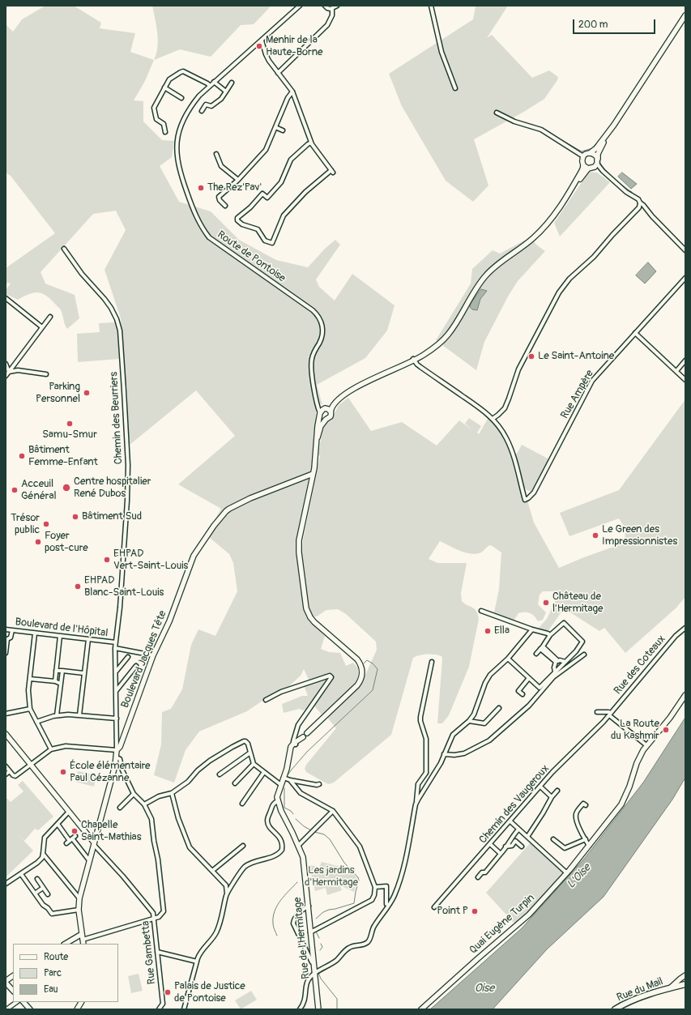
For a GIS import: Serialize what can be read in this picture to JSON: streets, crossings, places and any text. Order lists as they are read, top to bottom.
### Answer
{
  "streets": {
    "main road": [
      "Boulevard Jacques Tête",
      "Quai Eugène Turpin",
      "Rue de l'Hermitage",
      "Rue du Mail"
    ],
    "street": [
      "Route de Pontoise",
      "Rue Ampère",
      "Chemin des Beurriers",
      "Boulevard de l'Hôpital",
      "Rue des Coteaux",
      "Chemin des Vaugeroux",
      "Rue Gambetta"
    ]
  },
  "crossings": [
    ["Chemin des Beurriers", "Boulevard de l'Hôpital"],
    ["Chemin des Beurriers", "Boulevard Jacques Tête"],
    ["Boulevard Jacques Tête", "Rue Gambetta"],
    ["Rue des Coteaux", "Chemin des Vaugeroux"]
  ],
  "water": ["L'Oise", "Oise"],
  "parks": ["Les jardins d'Hermitage"],
  "places": [
    "Menhir de la Haute-Borne",
    "The Rez'Pav'",
    "Le Saint-Antoine",
    "Parking Personnel",
    "Samu-Smur",
    "Bâtiment Femme-Enfant",
    "Centre hospitalier René Dubos",
    "Acceuil Général",
    "Bâtiment Sud",
    "Trésor public",
    "Le Green des Impressionnistes",
    "Foyer post-cure",
    "EHPAD Vert-Saint-Louis",
    "EHPAD Blanc-Saint-Louis",
    "Château de l'Hermitage",
    "Ella",
    "La Route du Kashmir",
    "École élémentaire Paul Cézanne",
    "Chapelle Saint-Mathias",
    "Point P",
    "Palais de Justice de Pontoise"
  ],
  "legend": ["Route", "Parc", "Eau"],
  "scale_bar": "200 m"
}
